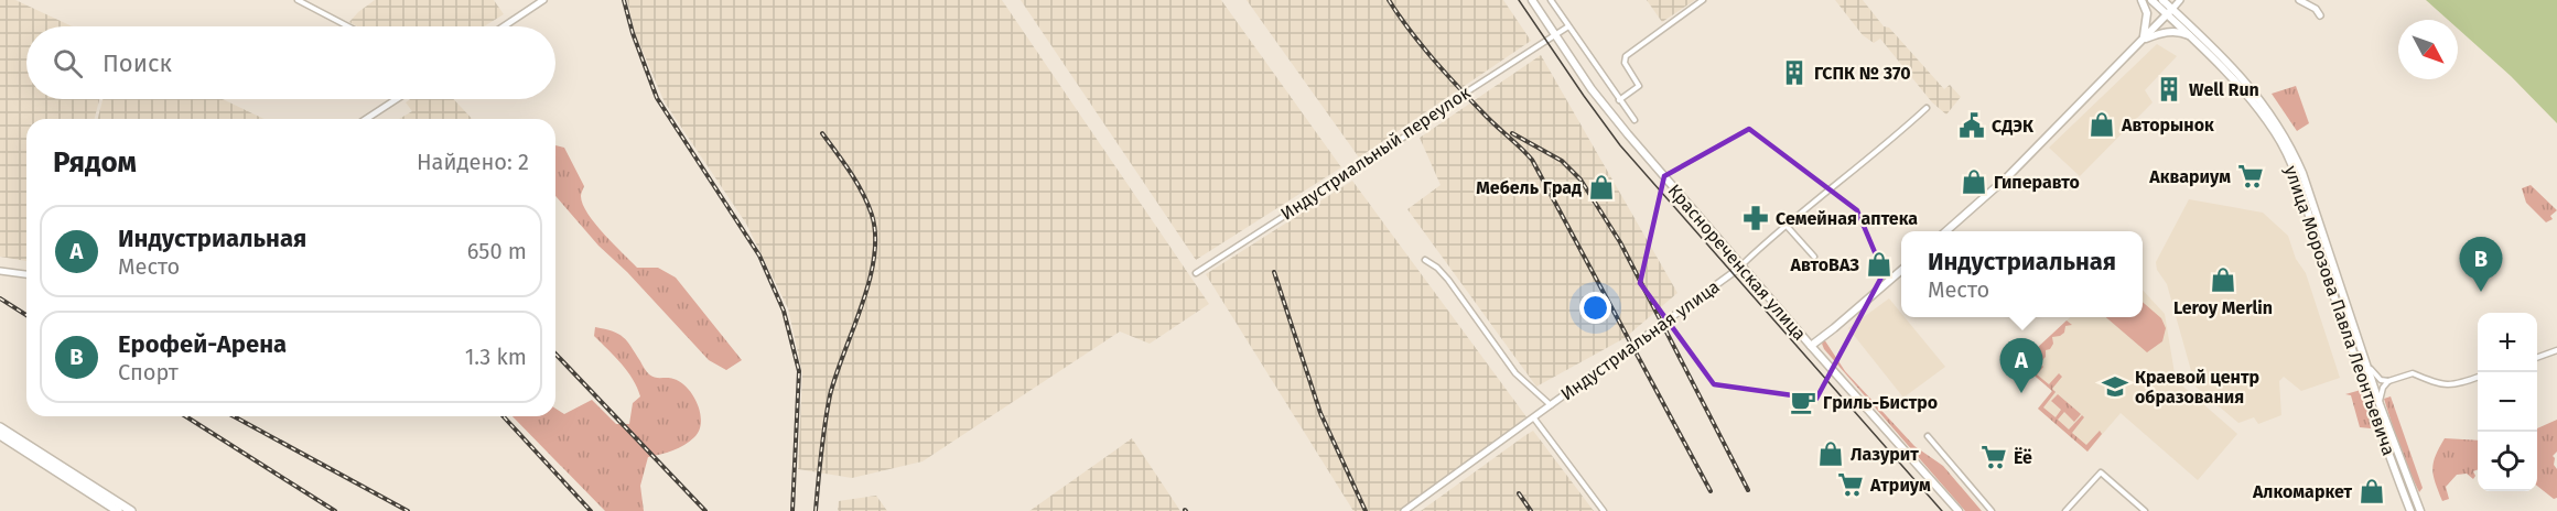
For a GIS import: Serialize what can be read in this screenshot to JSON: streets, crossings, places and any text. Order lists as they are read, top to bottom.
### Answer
{
  "streets": {
    "main road": ["Краснореченская улица", "улица Морозова Павла Леонтьевича"],
    "street": ["Индустриальный переулок", "Индустриальная улица"]
  },
  "crossings": [
    ["Индустриальный переулок", "Краснореченская улица"],
    ["Краснореченская улица", "Индустриальная улица"]
  ],
  "places": {
    "building": ["ГСПК № 370", "Well Run"],
    "shop": [
      "Авторынок",
      "Гиперавто",
      "Мебель Град",
      "АвтоВАЗ",
      "Leroy Merlin",
      "Лазурит",
      "Алкомаркет"
    ],
    "public building": ["СДЭК"],
    "supermarket": ["Аквариум", "Ёё", "Атриум"],
    "pharmacy": ["Семейная аптека"],
    "school or university": ["Краевой центр образования"],
    "cafe": ["Гриль-Бистро"]
  },
  "north": "bottom right",
  "page": {
    "search": "Поиск",
    "heading": ["Рядом", "Найдено: 2"],
    "list": [
      {
        "mark": "A",
        "name": "Индустриальная",
        "note": "Место",
        "value": "650 m"
      },
      {
        "mark": "B",
        "name": "Ерофей-Арена",
        "note": "Спорт",
        "value": "1.3 km"
      }
    ],
    "popup": ["Индустриальная", "Место"],
    "pins": ["B", "A"],
    "map_buttons": ["+", "−"]
  }
}
